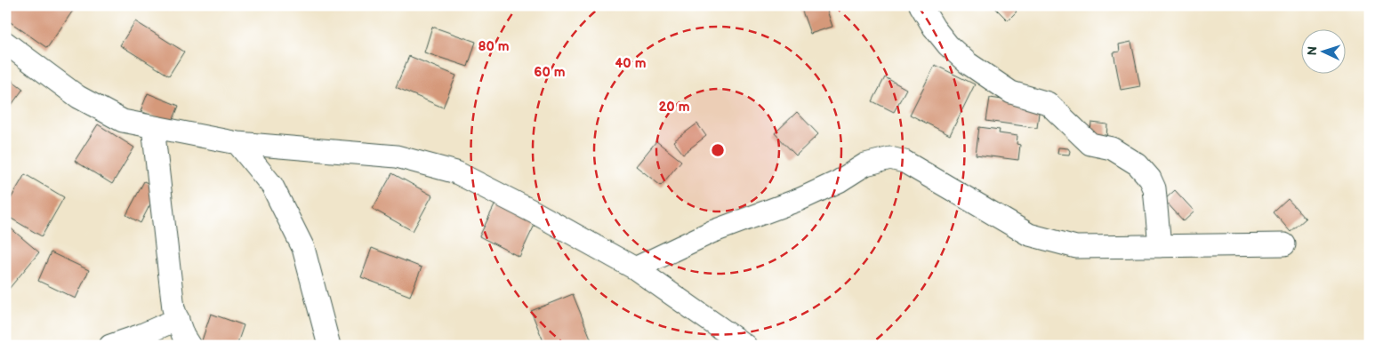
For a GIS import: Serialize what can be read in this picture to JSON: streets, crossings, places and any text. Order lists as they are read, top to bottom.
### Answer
{
  "north": "left",
  "rings": [
    "80 m",
    "40 m",
    "60 m",
    "20 m"
  ]
}
